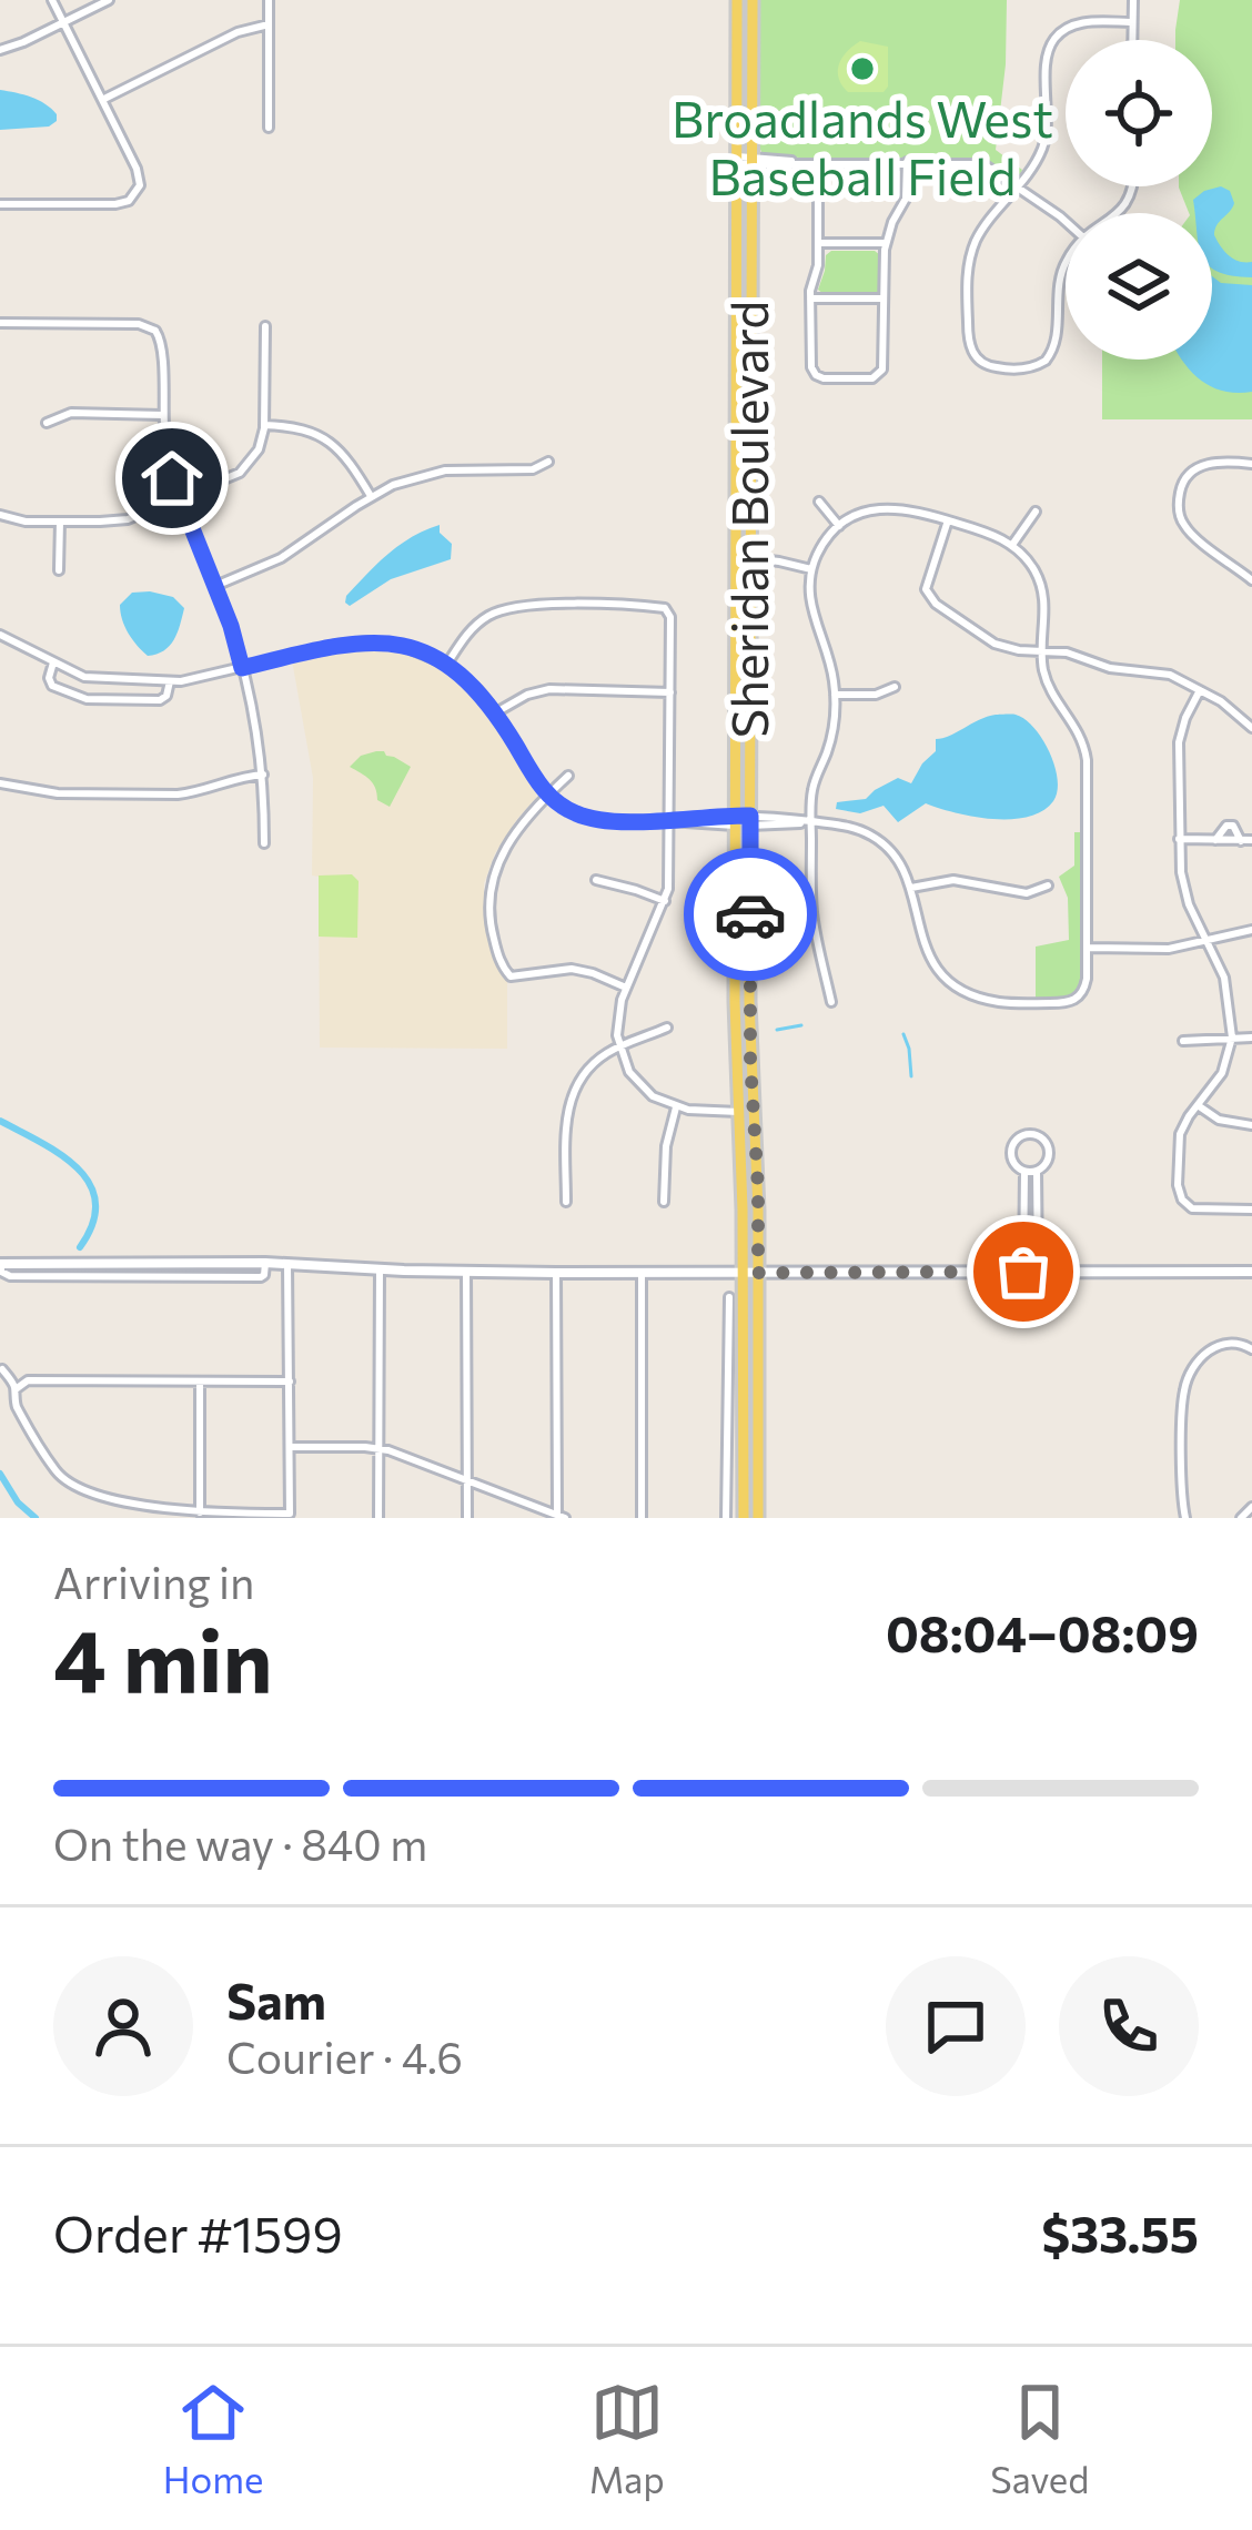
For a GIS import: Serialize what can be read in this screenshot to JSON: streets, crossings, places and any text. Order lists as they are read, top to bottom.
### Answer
{
  "streets": {
    "main road": ["Sheridan Boulevard"]
  },
  "places": ["Broadlands West Baseball Field"],
  "page": {
    "heading": ["4 min", "Arriving in", "08:04–08:09"],
    "panel": [
      "Sam",
      "Courier · 4.6",
      "Order #1599",
      "$33.55"
    ],
    "bar": "On the way · 840 m",
    "tabs": ["Home", "Map", "Saved"]
  }
}
